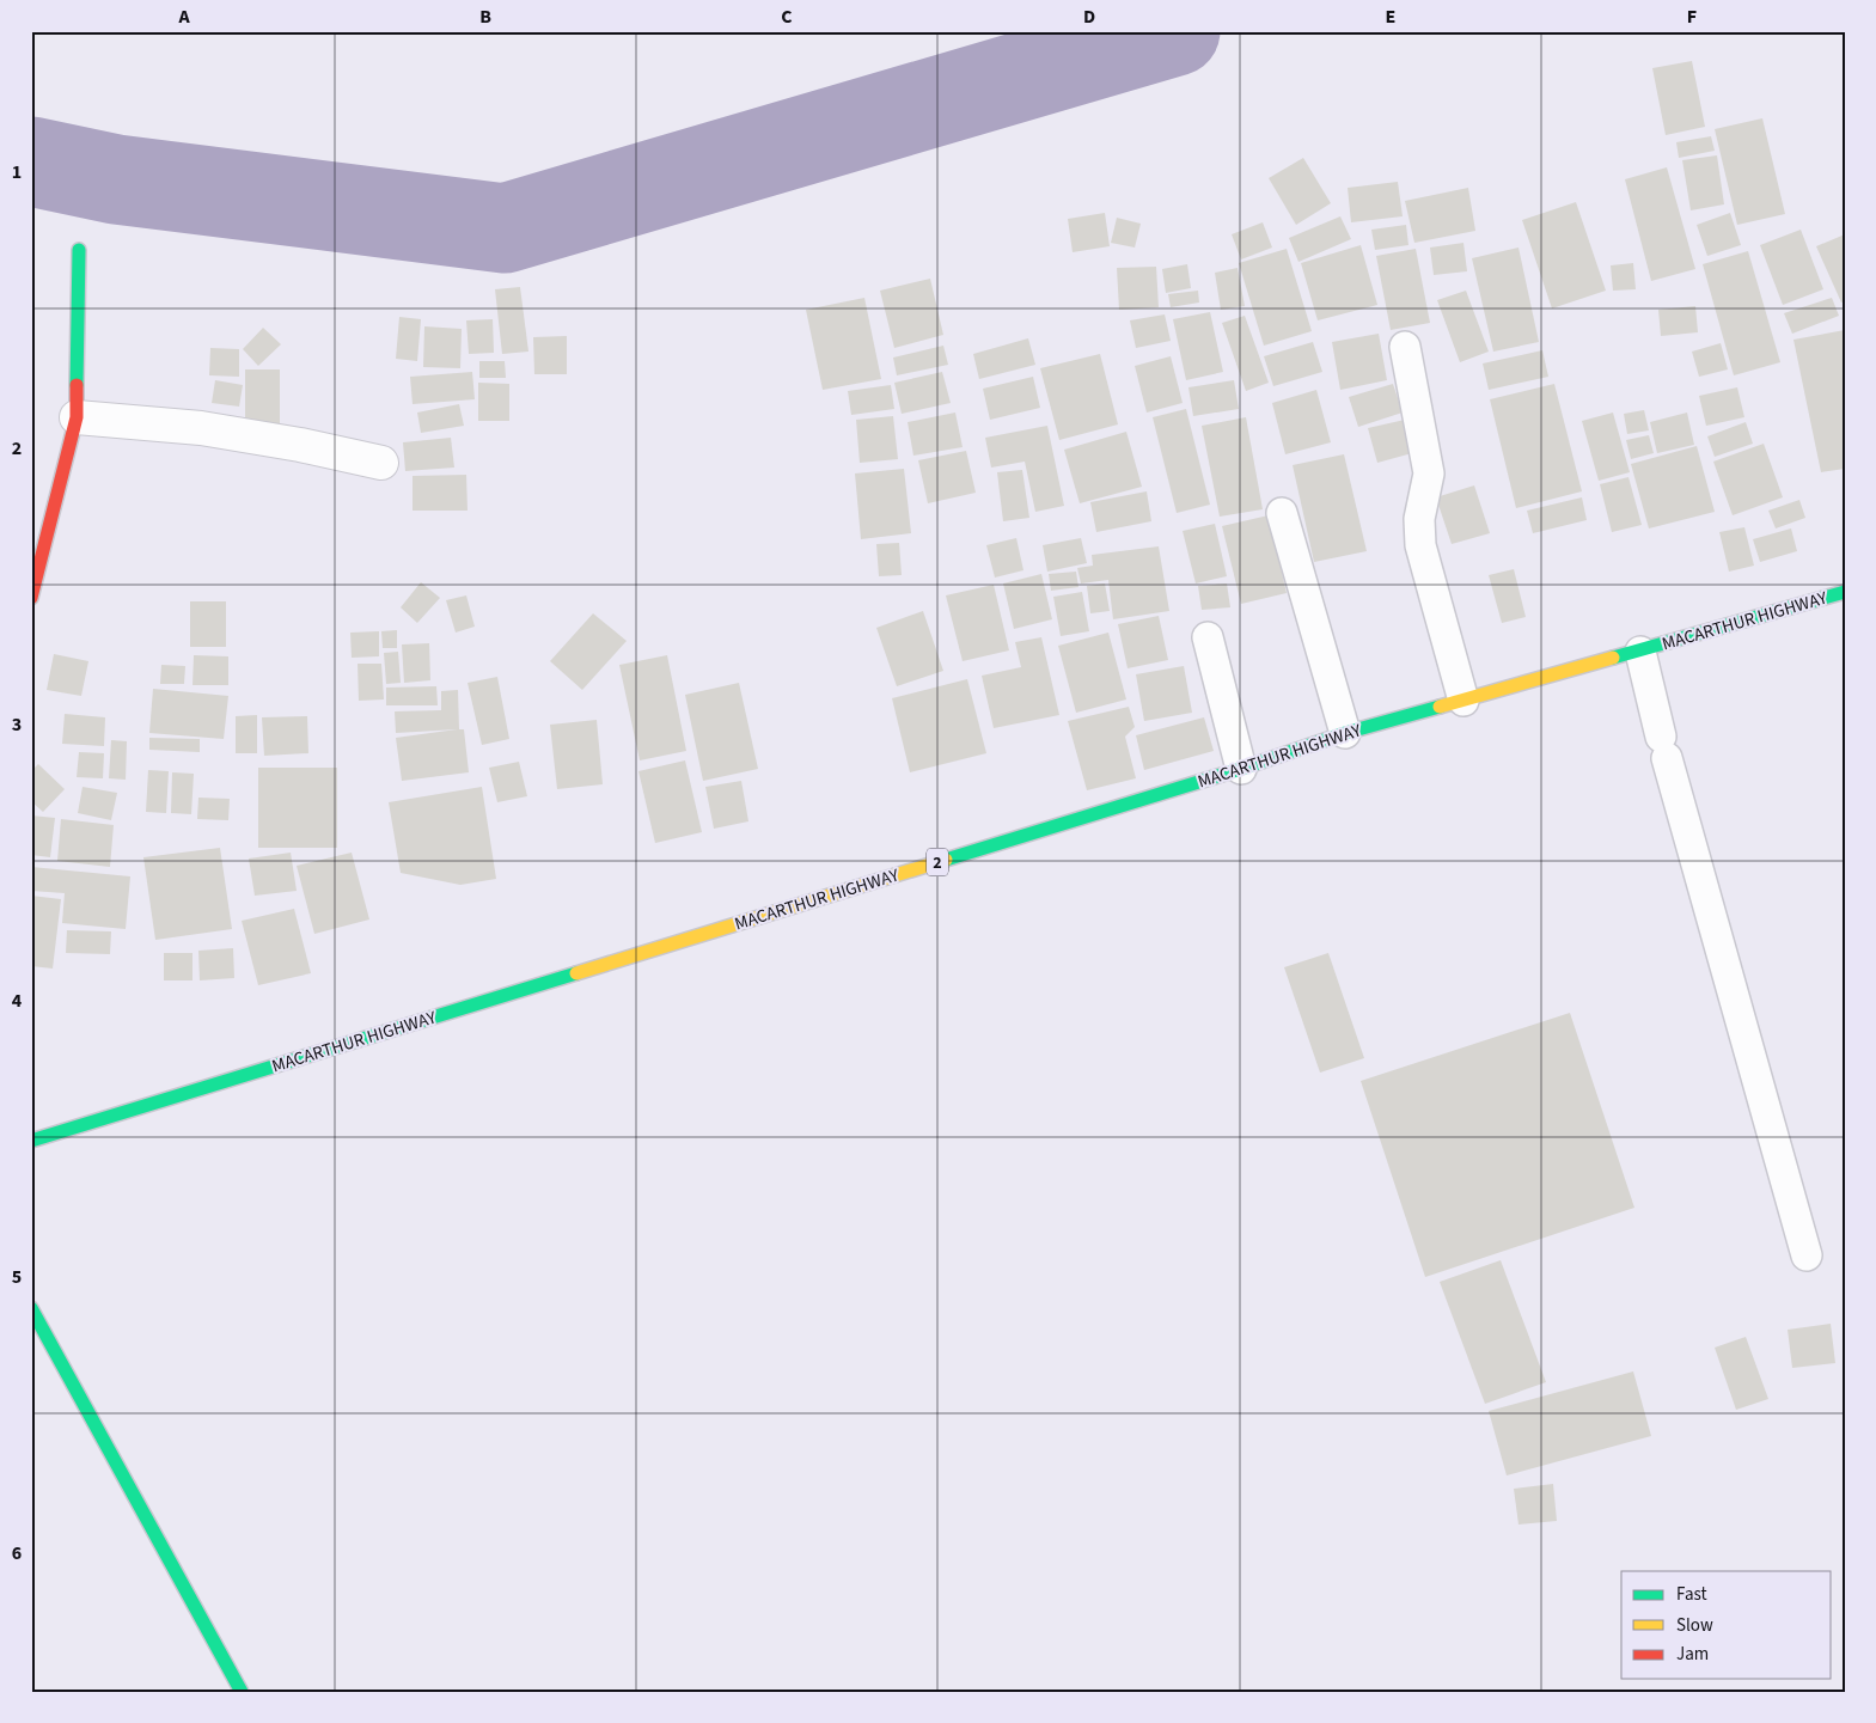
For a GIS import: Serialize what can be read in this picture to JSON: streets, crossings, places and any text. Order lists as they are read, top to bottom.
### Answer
{
  "streets": {
    "main road": ["MACARTHUR HIGHWAY", "2"]
  },
  "legend": ["Fast", "Slow", "Jam"],
  "grid": {
    "columns": [
      "A",
      "B",
      "C",
      "D",
      "E",
      "F"
    ],
    "rows": [
      "1",
      "2",
      "3",
      "4",
      "5",
      "6"
    ]
  }
}
